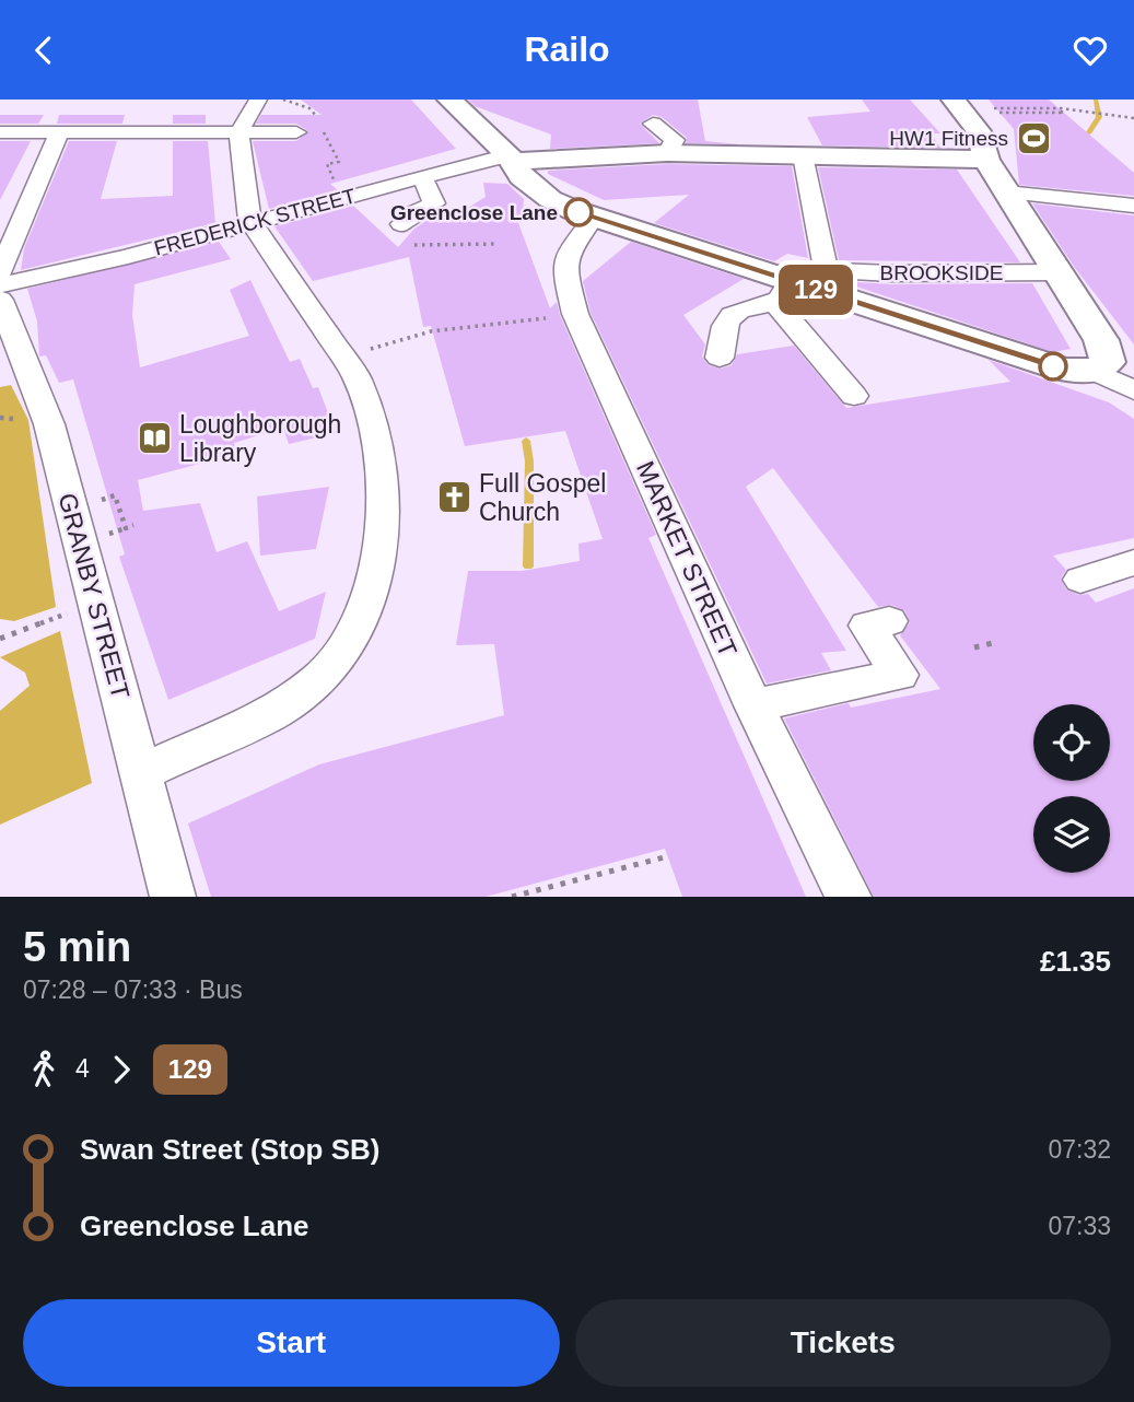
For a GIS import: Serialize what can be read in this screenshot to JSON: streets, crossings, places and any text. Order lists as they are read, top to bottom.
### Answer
{
  "streets": {
    "street": [
      "FREDERICK STREET",
      "BROOKSIDE",
      "MARKET STREET",
      "GRANBY STREET"
    ]
  },
  "places": {
    "sports": ["HW1 Fitness"],
    "other": ["Greenclose Lane"],
    "library": ["Loughborough Library"],
    "church": ["Full Gospel Church"]
  },
  "lines": ["bus line 129"],
  "page": {
    "header": "Railo",
    "on_map": "129",
    "heading": ["5 min", "07:28 – 07:33 · Bus", "£1.35"],
    "legs": ["4", "129"],
    "list": [
      {
        "name": "Swan Street (Stop SB)",
        "value": "07:32"
      },
      {
        "name": "Greenclose Lane",
        "value": "07:33"
      }
    ],
    "buttons": ["Start", "Tickets"]
  }
}
